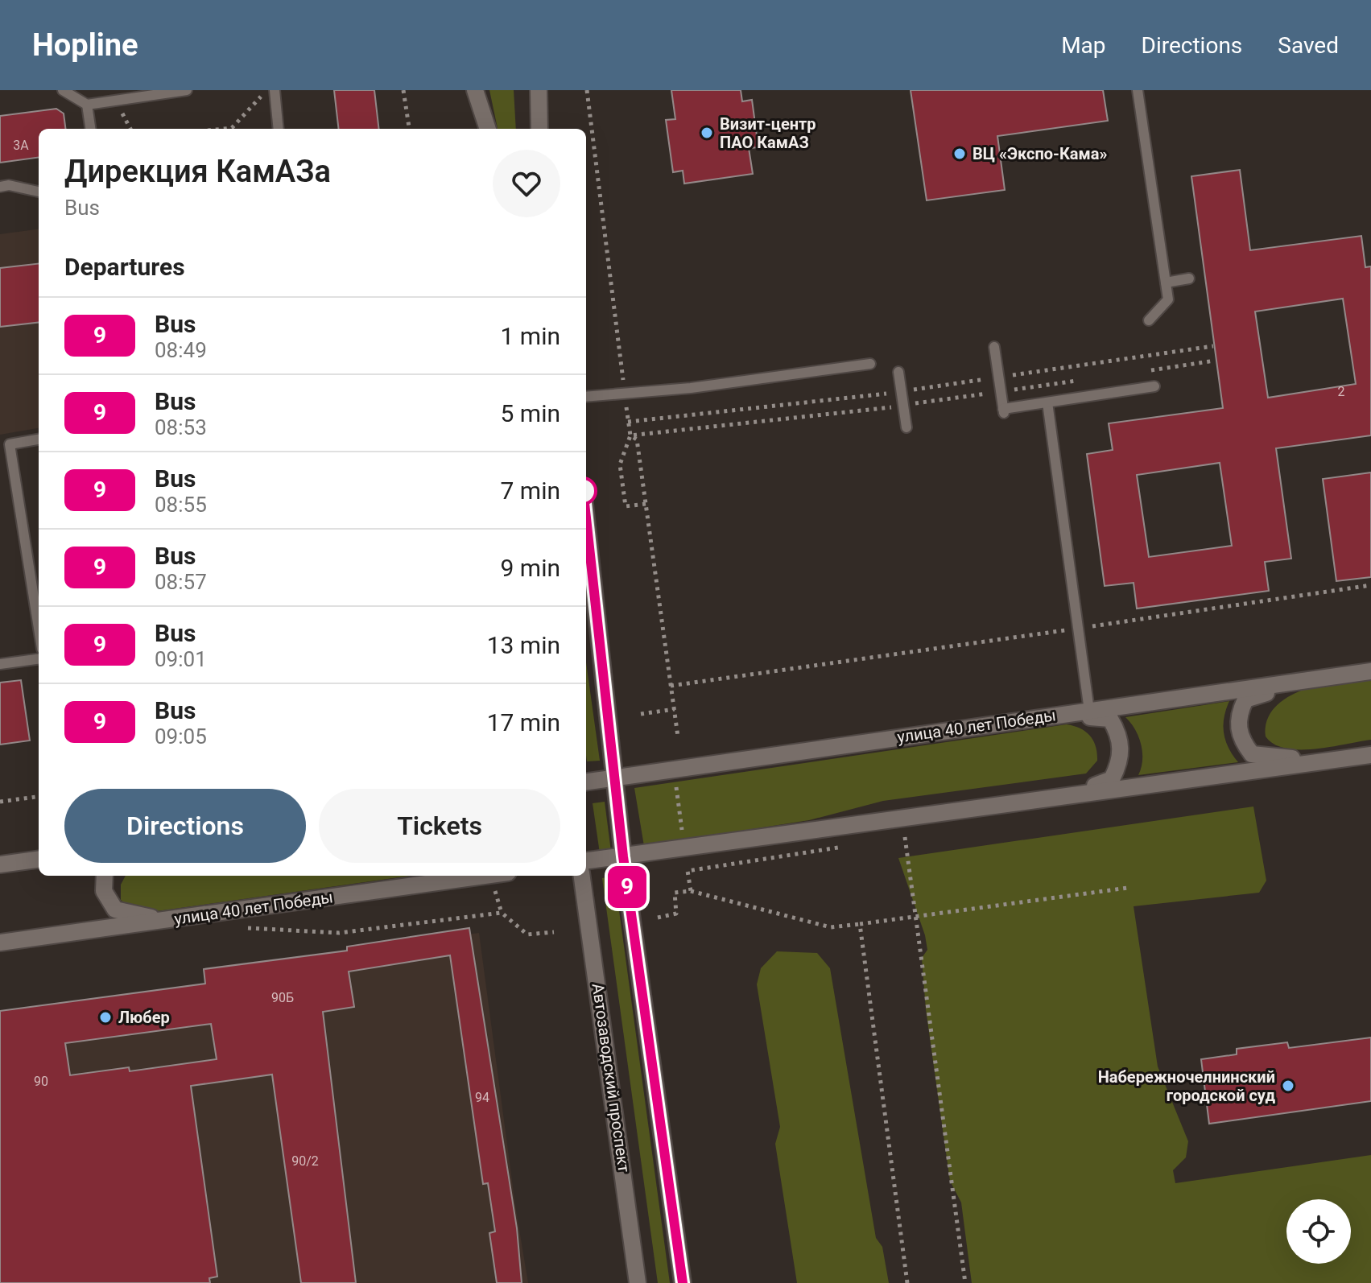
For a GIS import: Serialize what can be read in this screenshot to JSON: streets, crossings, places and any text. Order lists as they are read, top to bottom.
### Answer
{
  "streets": {
    "street": ["улица 40 лет Победы", "Автозаводский проспект"]
  },
  "places": [
    "Визит-центр ПАО КамАЗ",
    "ВЦ «Экспо-Кама»",
    "Любер",
    "Набережночелнинский городской суд"
  ],
  "lines": ["bus line 9"],
  "house_numbers": [
    "3А",
    "2",
    "90Б",
    "90",
    "94",
    "90/2"
  ],
  "page": {
    "header": "Hopline",
    "nav": ["Map", "Directions", "Saved"],
    "on_map": "9",
    "heading": [
      ["Дирекция КамАЗа", "Bus"],
      "Departures"
    ],
    "list": [
      {
        "mark": "9",
        "name": "Bus",
        "note": "08:49",
        "value": "1 min"
      },
      {
        "mark": "9",
        "name": "Bus",
        "note": "08:53",
        "value": "5 min"
      },
      {
        "mark": "9",
        "name": "Bus",
        "note": "08:55",
        "value": "7 min"
      },
      {
        "mark": "9",
        "name": "Bus",
        "note": "08:57",
        "value": "9 min"
      },
      {
        "mark": "9",
        "name": "Bus",
        "note": "09:01",
        "value": "13 min"
      },
      {
        "mark": "9",
        "name": "Bus",
        "note": "09:05",
        "value": "17 min"
      }
    ],
    "buttons": ["Directions", "Tickets"]
  }
}
